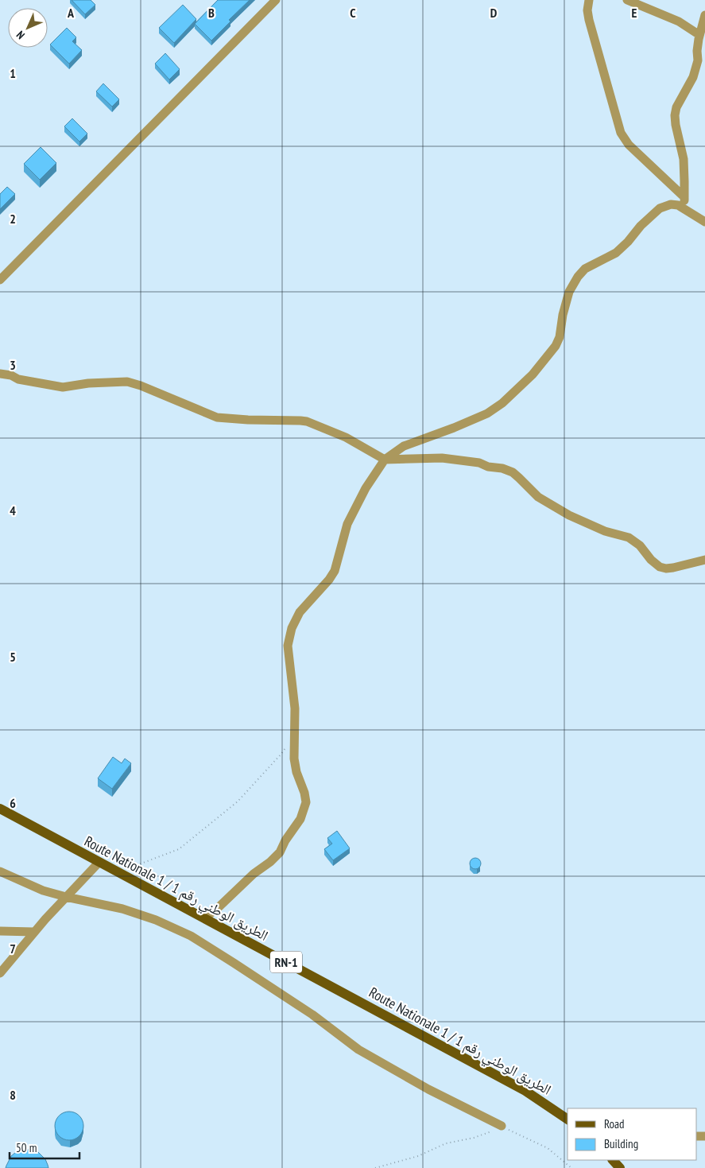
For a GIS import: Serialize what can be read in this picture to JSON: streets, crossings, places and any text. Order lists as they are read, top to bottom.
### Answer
{
  "streets": {
    "main road": ["Route Nationale 1 / الطريق الوطني رقم 1", "RN-1"]
  },
  "legend": ["Road", "Building"],
  "scale_bar": "50 m",
  "north": "bottom left",
  "grid": {
    "columns": [
      "A",
      "B",
      "C",
      "D",
      "E"
    ],
    "rows": [
      "1",
      "2",
      "3",
      "4",
      "5",
      "6",
      "7",
      "8"
    ]
  }
}
